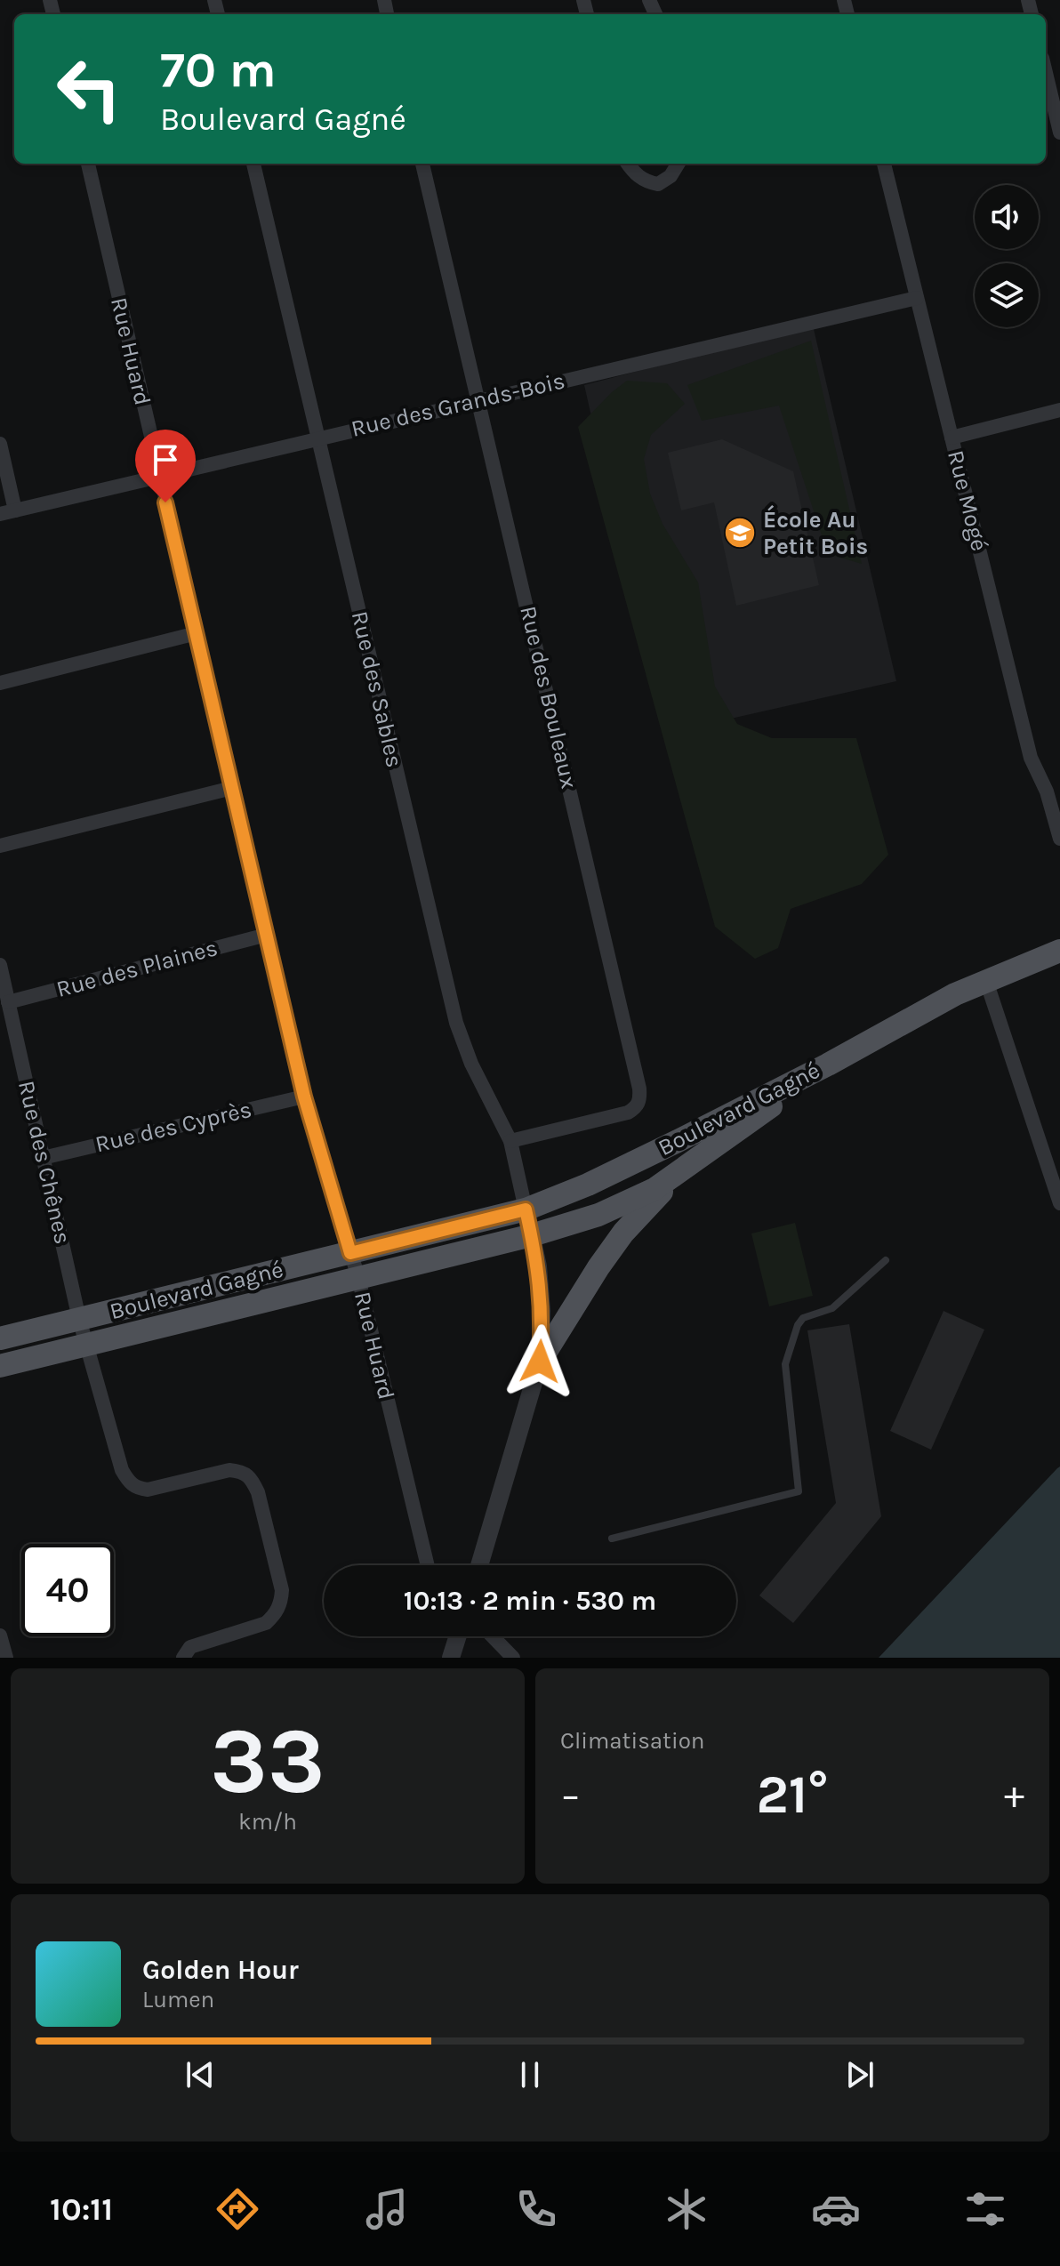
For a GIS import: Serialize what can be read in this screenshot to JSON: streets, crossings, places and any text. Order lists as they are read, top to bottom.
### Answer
{
  "streets": {
    "main road": ["Boulevard Gagné"],
    "street": [
      "Rue Huard",
      "Rue des Grands-Bois",
      "Rue Mogé",
      "Rue des Sables",
      "Rue des Bouleaux",
      "Rue des Plaines",
      "Rue des Cyprès",
      "Rue des Chênes"
    ]
  },
  "crossings": [
    ["Rue Huard", "Rue des Grands-Bois"],
    ["Rue Huard", "Rue des Plaines"],
    ["Rue Huard", "Boulevard Gagné"],
    ["Rue Huard", "Rue des Cyprès"],
    ["Rue des Grands-Bois", "Rue Mogé"],
    ["Rue des Grands-Bois", "Rue des Sables"],
    ["Rue des Grands-Bois", "Rue des Bouleaux"],
    ["Rue des Sables", "Rue des Bouleaux"],
    ["Rue des Sables", "Boulevard Gagné"],
    ["Rue des Plaines", "Rue des Chênes"],
    ["Boulevard Gagné", "Rue des Chênes"],
    ["Rue des Cyprès", "Rue des Chênes"]
  ],
  "places": {
    "school or university": ["École Au Petit Bois"]
  },
  "page": {
    "turn": ["70 m", "Boulevard Gagné"],
    "limit": "40",
    "trip": "10:13 · 2 min · 530 m",
    "tile": [
      ["33", "km/h"],
      "Climatisation"
    ],
    "heat": ["−", "21°", "+"],
    "song": ["Golden Hour", "Lumen"],
    "tabs": "10:11"
  }
}
